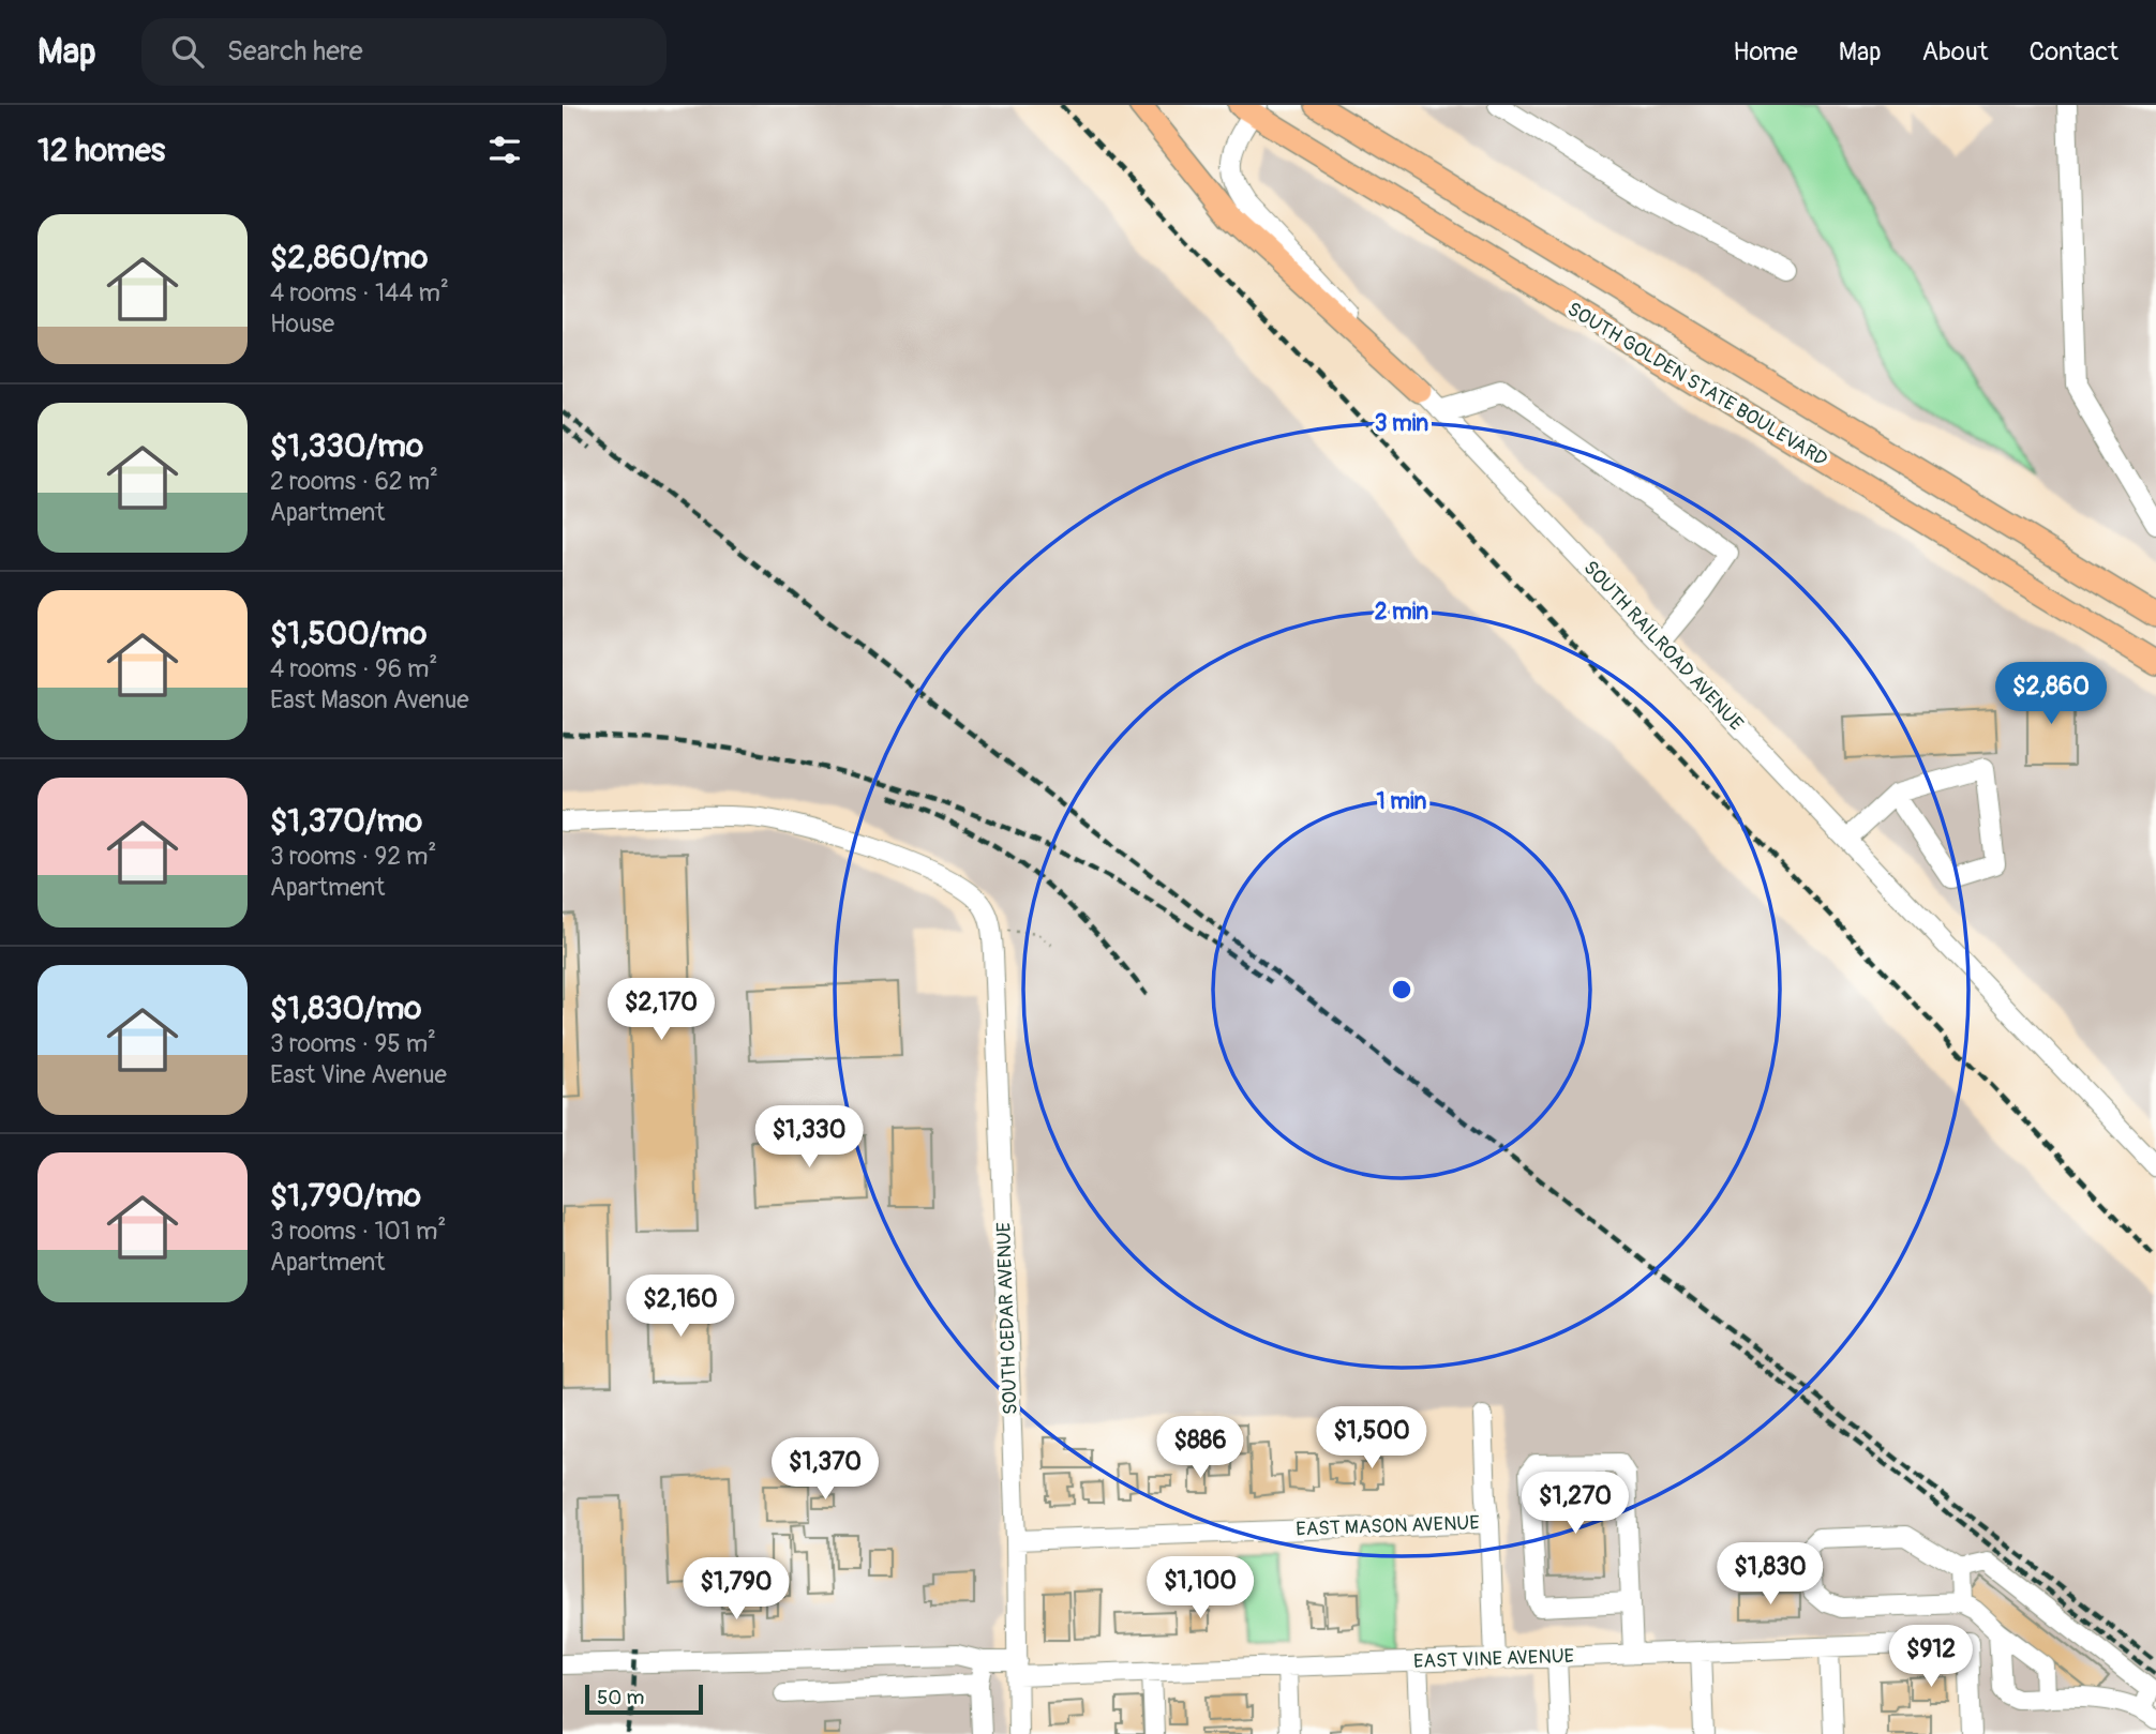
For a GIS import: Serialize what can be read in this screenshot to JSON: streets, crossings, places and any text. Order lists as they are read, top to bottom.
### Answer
{
  "streets": {
    "main road": ["SOUTH GOLDEN STATE BOULEVARD"],
    "street": [
      "SOUTH RAILROAD AVENUE",
      "SOUTH CEDAR AVENUE",
      "EAST MASON AVENUE",
      "EAST VINE AVENUE"
    ]
  },
  "crossings": [
    ["SOUTH GOLDEN STATE BOULEVARD", "SOUTH RAILROAD AVENUE"],
    ["SOUTH CEDAR AVENUE", "EAST MASON AVENUE"],
    ["SOUTH CEDAR AVENUE", "EAST VINE AVENUE"]
  ],
  "scale_bar": "50 m",
  "page": {
    "header": "Map",
    "search": "Search here",
    "nav": [
      "Home",
      "Map",
      "About",
      "Contact"
    ],
    "heading": "12 homes",
    "list": [
      {
        "name": "$2,860/mo",
        "note": "4 rooms · 144 m² · House"
      },
      {
        "name": "$1,330/mo",
        "note": "2 rooms · 62 m² · Apartment"
      },
      {
        "name": "$1,500/mo",
        "note": "4 rooms · 96 m² · East Mason Avenue"
      },
      {
        "name": "$1,370/mo",
        "note": "3 rooms · 92 m² · Apartment"
      },
      {
        "name": "$1,830/mo",
        "note": "3 rooms · 95 m² · East Vine Avenue"
      },
      {
        "name": "$1,790/mo",
        "note": "3 rooms · 101 m² · Apartment"
      }
    ],
    "price": [
      "$2,860",
      "$2,170",
      "$1,330",
      "$2,160",
      "$1,500",
      "$886",
      "$1,370",
      "$1,270",
      "$1,830",
      "$1,100",
      "$1,790",
      "$912"
    ],
    "scale": "50 m"
  },
  "rings": ["3 min", "2 min", "1 min"]
}
